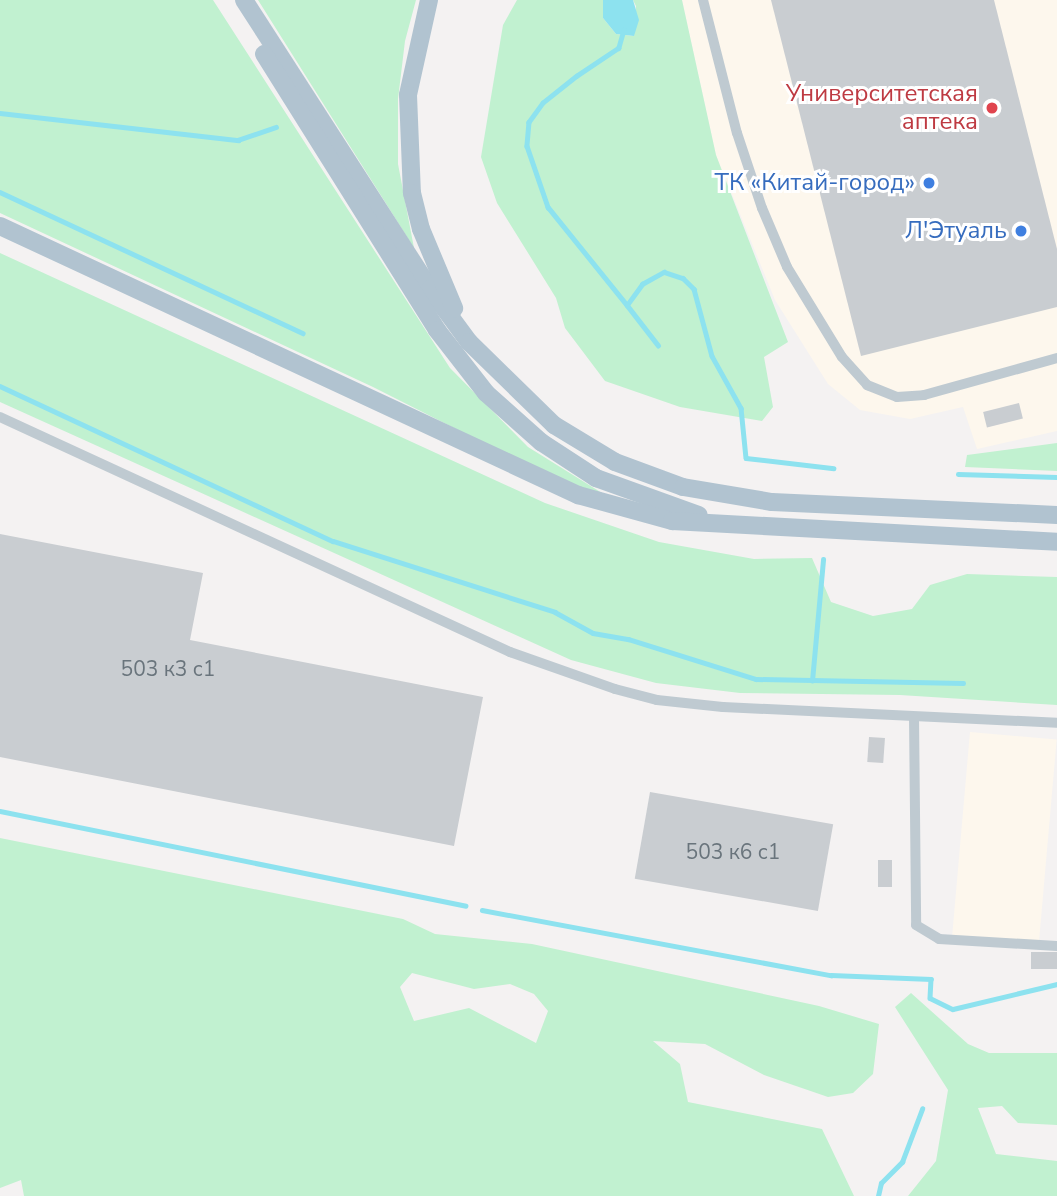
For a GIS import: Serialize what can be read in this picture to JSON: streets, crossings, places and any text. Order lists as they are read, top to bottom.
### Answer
{
  "places": ["Университетская аптека", "ТК «Китай-город»", "Л'Этуаль"],
  "house_numbers": ["503 к3 с1", "503 к6 с1"]
}
